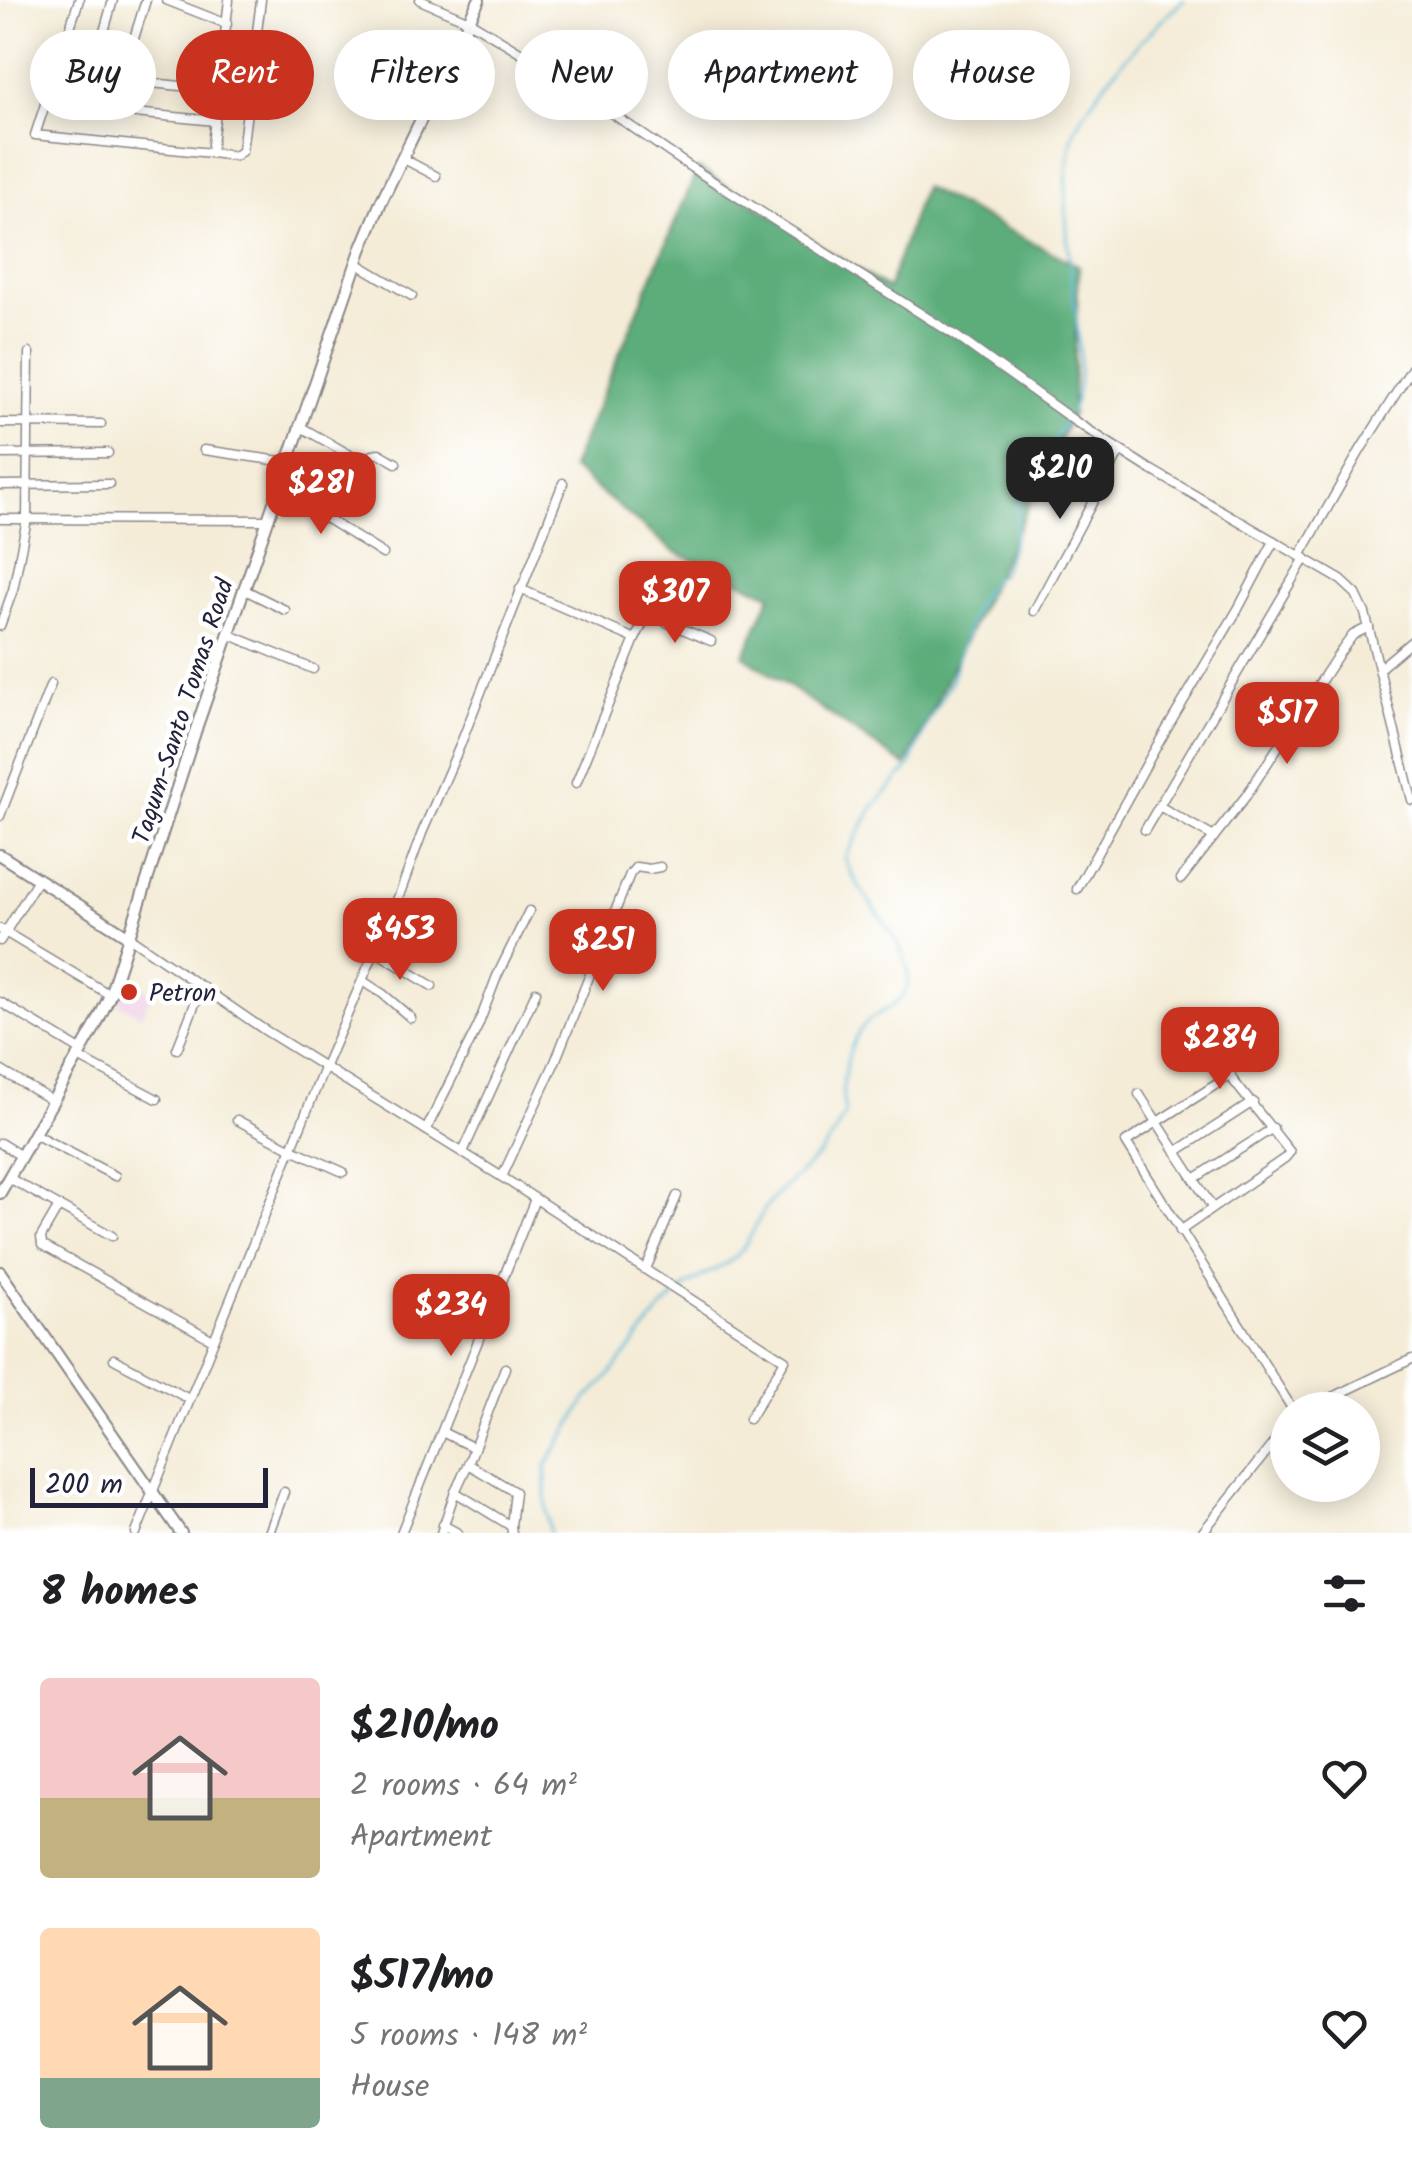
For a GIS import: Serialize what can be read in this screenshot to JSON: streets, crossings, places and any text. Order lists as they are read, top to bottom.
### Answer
{
  "streets": {
    "main road": ["Tagum-Santo Tomas Road"]
  },
  "places": ["Petron"],
  "scale_bar": "200 m",
  "page": {
    "chip": [
      "Buy",
      "Rent",
      "Filters",
      "New",
      "Apartment",
      "House"
    ],
    "price": [
      "$210",
      "$281",
      "$307",
      "$517",
      "$453",
      "$251",
      "$284",
      "$234"
    ],
    "scale": "200 m",
    "heading": "8 homes",
    "list": [
      {
        "name": "$210/mo",
        "note": "2 rooms · 64 m² · Apartment"
      },
      {
        "name": "$517/mo",
        "note": "5 rooms · 148 m² · House"
      }
    ]
  }
}
